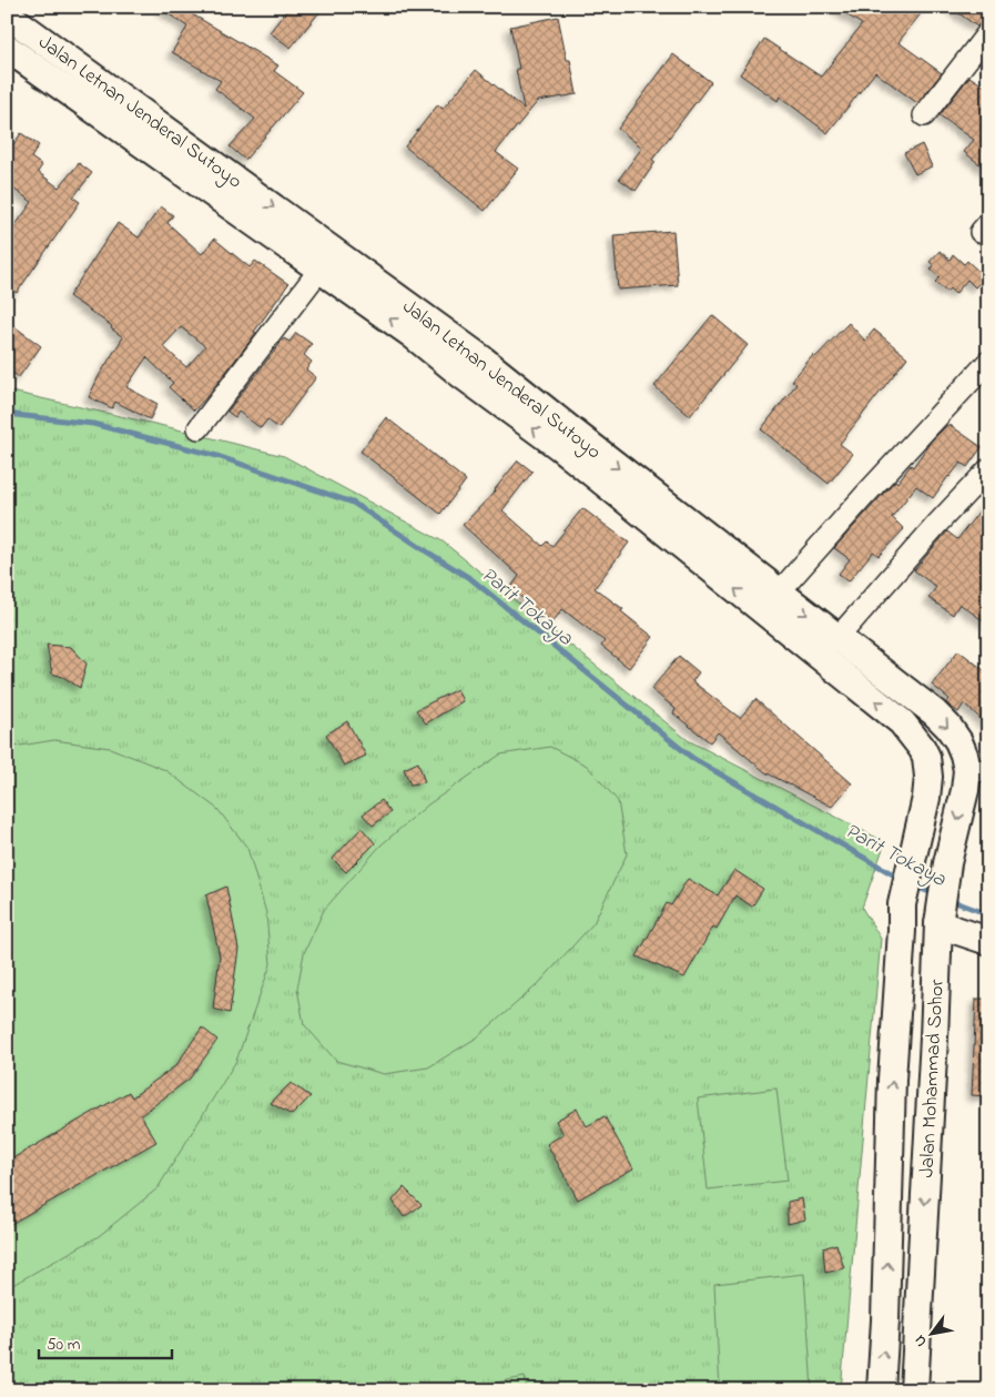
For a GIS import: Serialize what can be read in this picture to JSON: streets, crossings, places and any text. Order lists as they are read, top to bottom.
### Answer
{
  "streets": {
    "street": ["Jalan Letnan Jenderal Sutoyo", "Jalan Mohammad Sohor"]
  },
  "crossings": [
    ["Jalan Letnan Jenderal Sutoyo", "Jalan Mohammad Sohor"]
  ],
  "water": ["Parit Tokaya"],
  "scale_bar": "50 m",
  "north": "bottom left"
}
